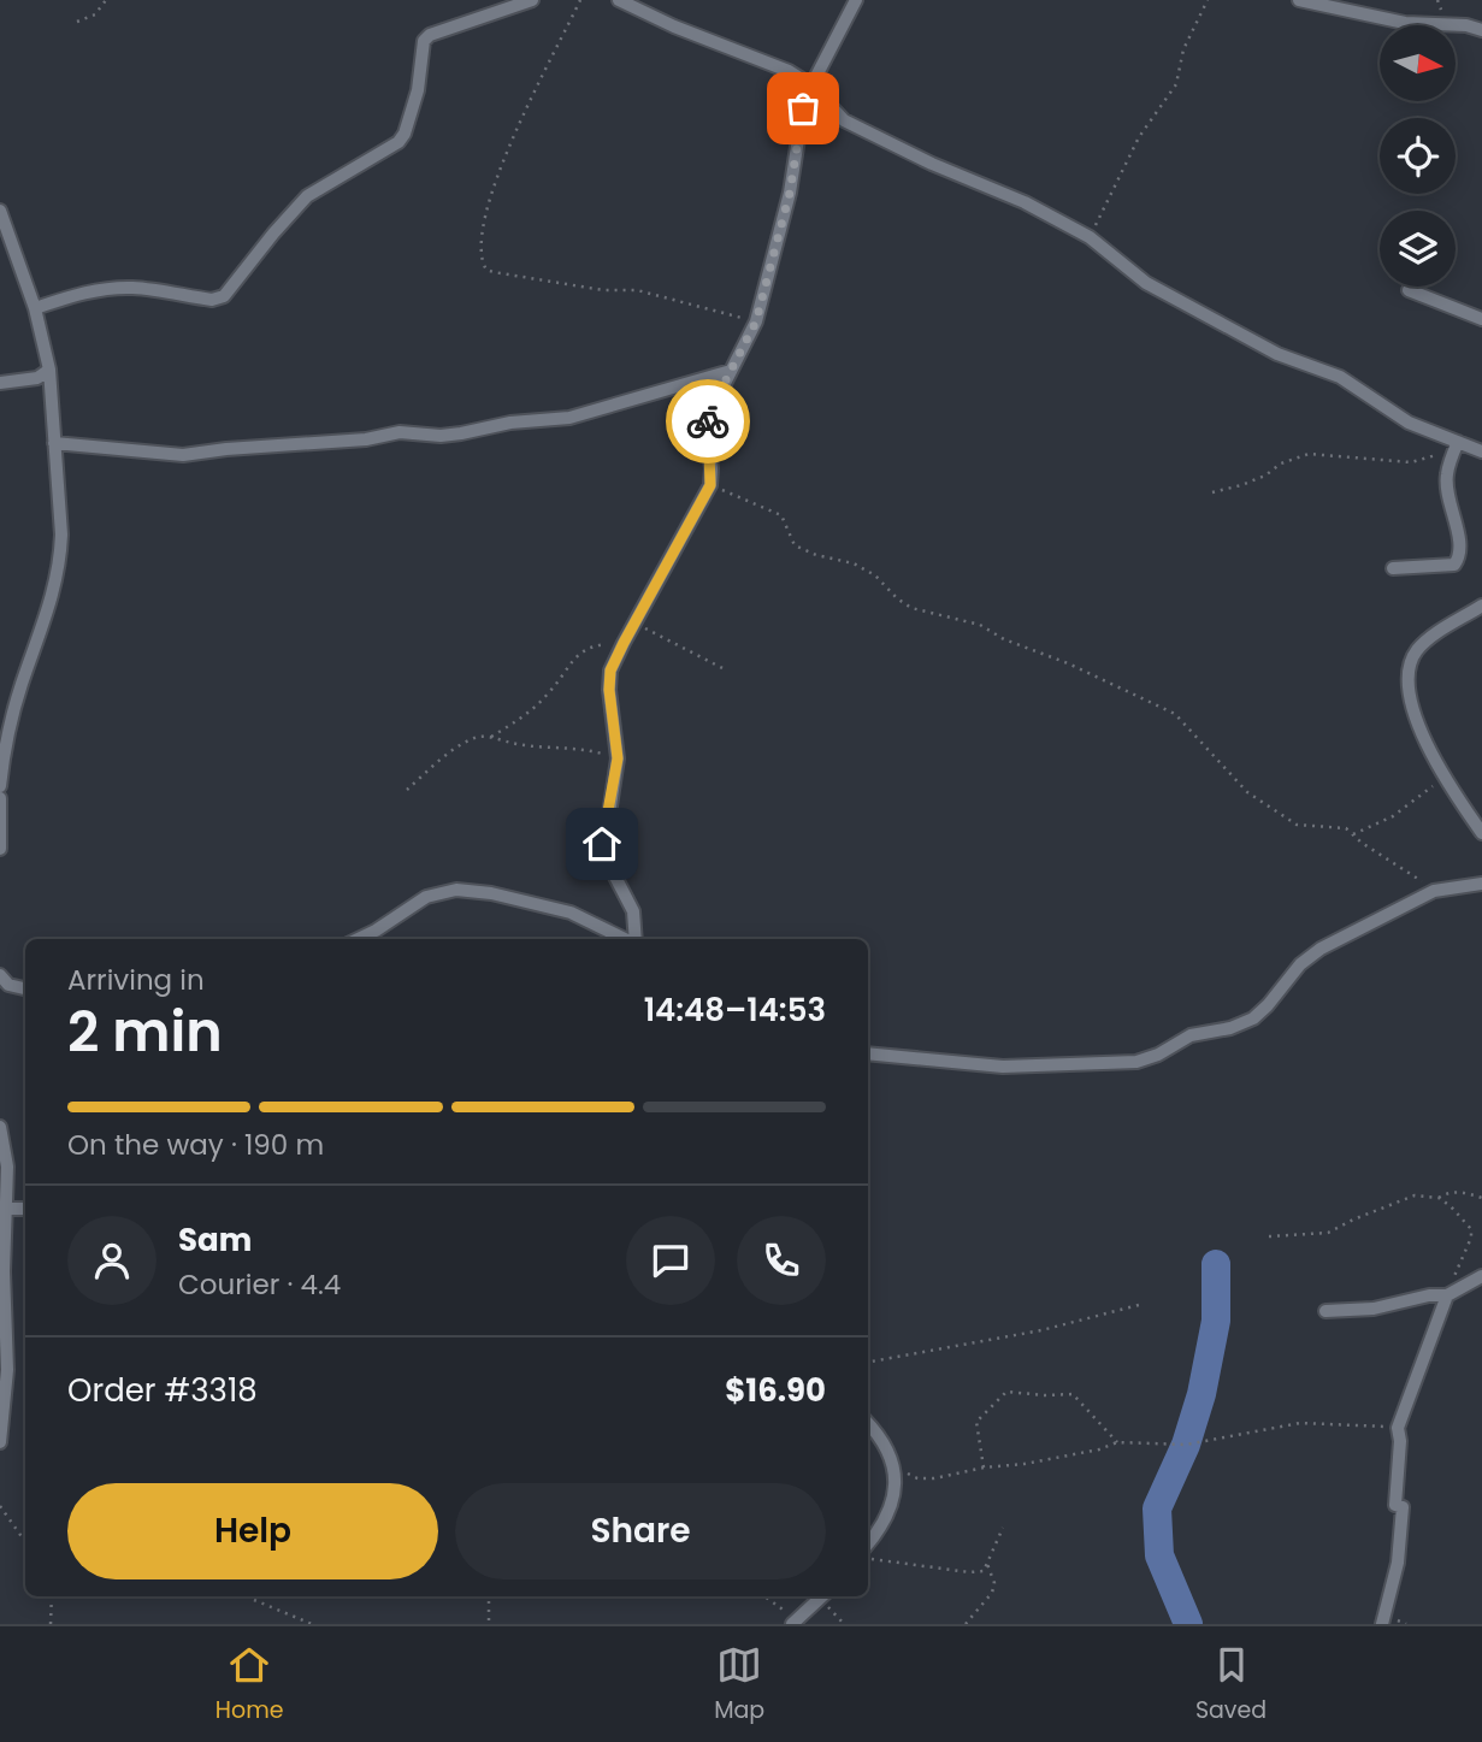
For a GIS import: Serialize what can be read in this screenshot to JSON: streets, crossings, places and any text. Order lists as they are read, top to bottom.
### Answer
{
  "north": "right",
  "page": {
    "heading": ["2 min", "Arriving in", "14:48–14:53"],
    "panel": [
      "Sam",
      "Courier · 4.4",
      "Order #3318",
      "$16.90"
    ],
    "bar": "On the way · 190 m",
    "buttons": ["Help", "Share"],
    "tabs": ["Home", "Map", "Saved"]
  }
}
